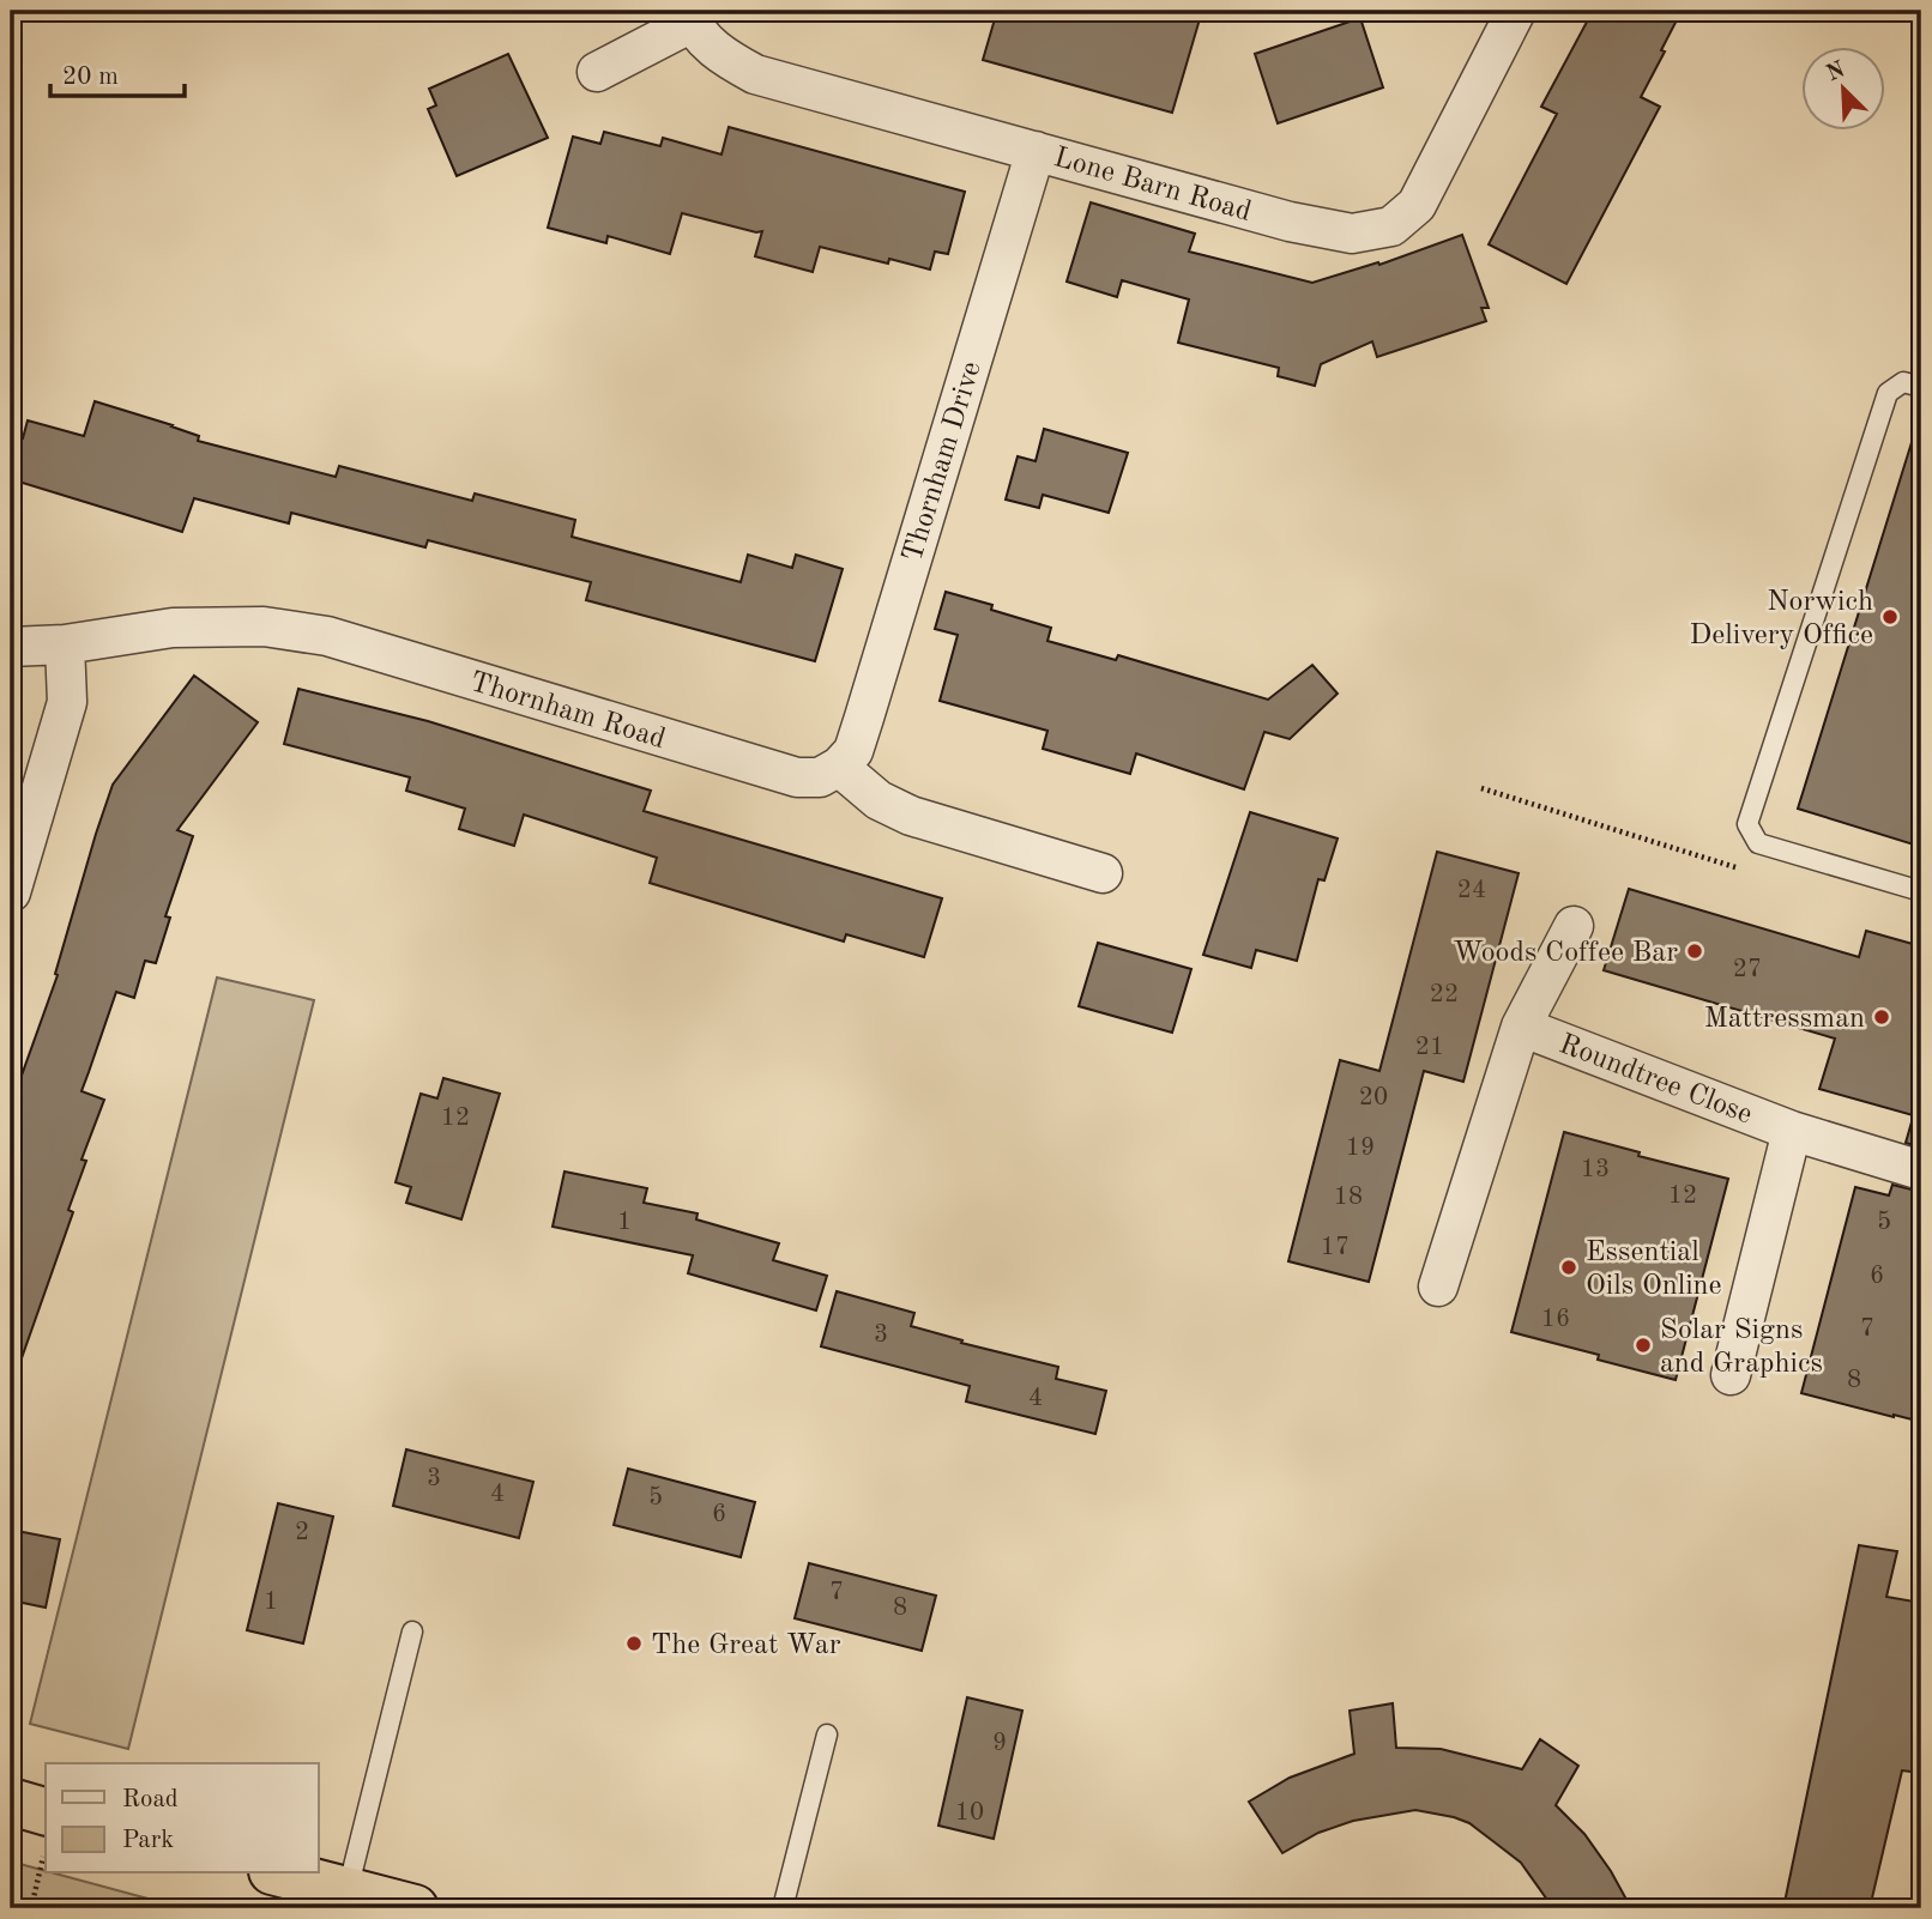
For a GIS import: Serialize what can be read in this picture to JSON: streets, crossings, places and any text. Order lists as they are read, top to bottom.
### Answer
{
  "streets": {
    "street": [
      "Lone Barn Road",
      "Thornham Drive",
      "Thornham Road",
      "Roundtree Close"
    ]
  },
  "crossings": [
    ["Lone Barn Road", "Thornham Drive"],
    ["Thornham Drive", "Thornham Road"]
  ],
  "places": [
    "Norwich Delivery Office",
    "Woods Coffee Bar",
    "Mattressman",
    "Essential Oils Online",
    "Solar Signs and Graphics",
    "The Great War"
  ],
  "house_numbers": [
    "24",
    "27",
    "22",
    "21",
    "20",
    "12",
    "19",
    "13",
    "12",
    "18",
    "1",
    "5",
    "17",
    "6",
    "16",
    "7",
    "3",
    "8",
    "4",
    "3",
    "4",
    "5",
    "6",
    "2",
    "7",
    "1",
    "8",
    "9",
    "10"
  ],
  "legend": ["Road", "Park"],
  "scale_bar": "20 m",
  "north": "top left"
}
